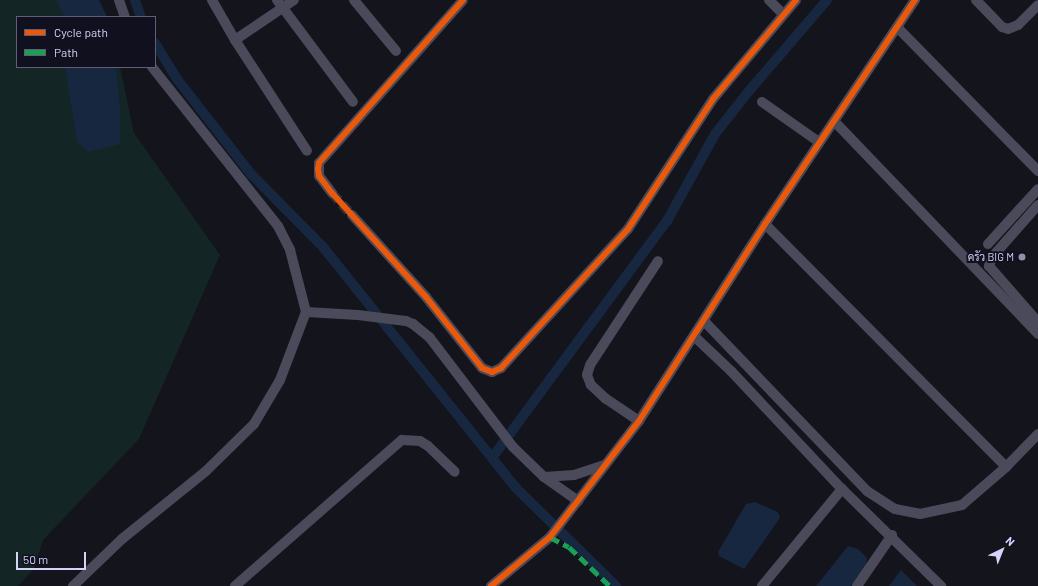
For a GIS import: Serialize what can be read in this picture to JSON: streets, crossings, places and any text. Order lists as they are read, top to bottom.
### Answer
{
  "places": ["ครัว BIG M"],
  "legend": ["Cycle path", "Path"],
  "scale_bar": "50 m",
  "north": "top right"
}
